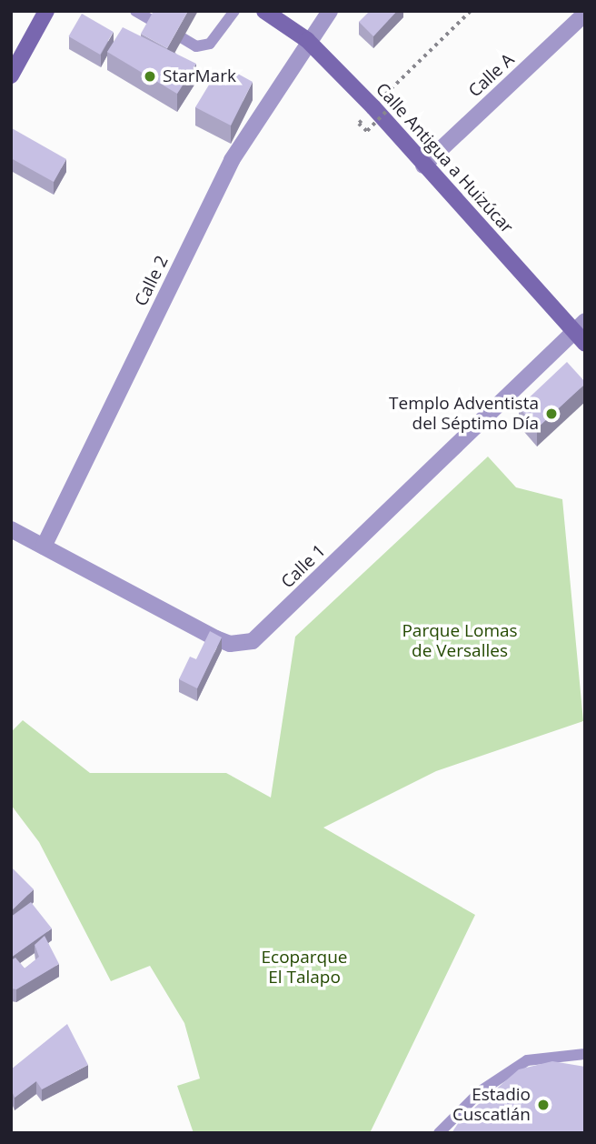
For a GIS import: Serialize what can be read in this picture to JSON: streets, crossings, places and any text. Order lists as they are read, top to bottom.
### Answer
{
  "streets": {
    "main road": ["Calle Antigua a Huizúcar"],
    "street": ["Calle A", "Calle 2", "Calle 1"]
  },
  "crossings": [
    ["Calle A", "Calle Antigua a Huizúcar"],
    ["Calle Antigua a Huizúcar", "Calle 2"],
    ["Calle Antigua a Huizúcar", "Calle 1"],
    ["Calle 2", "Calle 1"]
  ],
  "parks": ["Parque Lomas de Versalles", "Ecoparque El Talapo"],
  "places": ["StarMark", "Templo Adventista del Séptimo Día", "Estadio Cuscatlán"]
}
